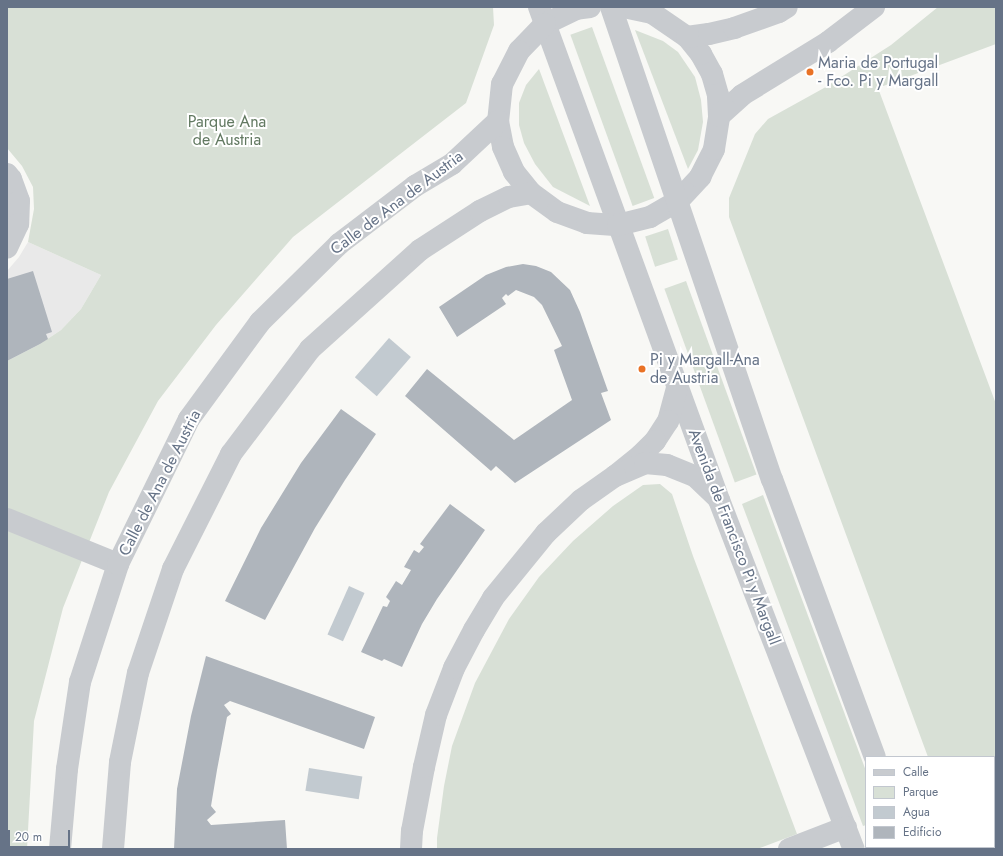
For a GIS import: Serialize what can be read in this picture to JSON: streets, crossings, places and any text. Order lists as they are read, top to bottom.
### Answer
{
  "streets": {
    "street": ["Calle de Ana de Austria", "Avenida de Francisco Pi y Margall"]
  },
  "parks": ["Parque Ana de Austria"],
  "places": ["Maria de Portugal - Fco. Pi y Margall", "Pi y Margall-Ana de Austria"],
  "legend": [
    "Calle",
    "Parque",
    "Agua",
    "Edificio"
  ],
  "scale_bar": "20 m"
}
